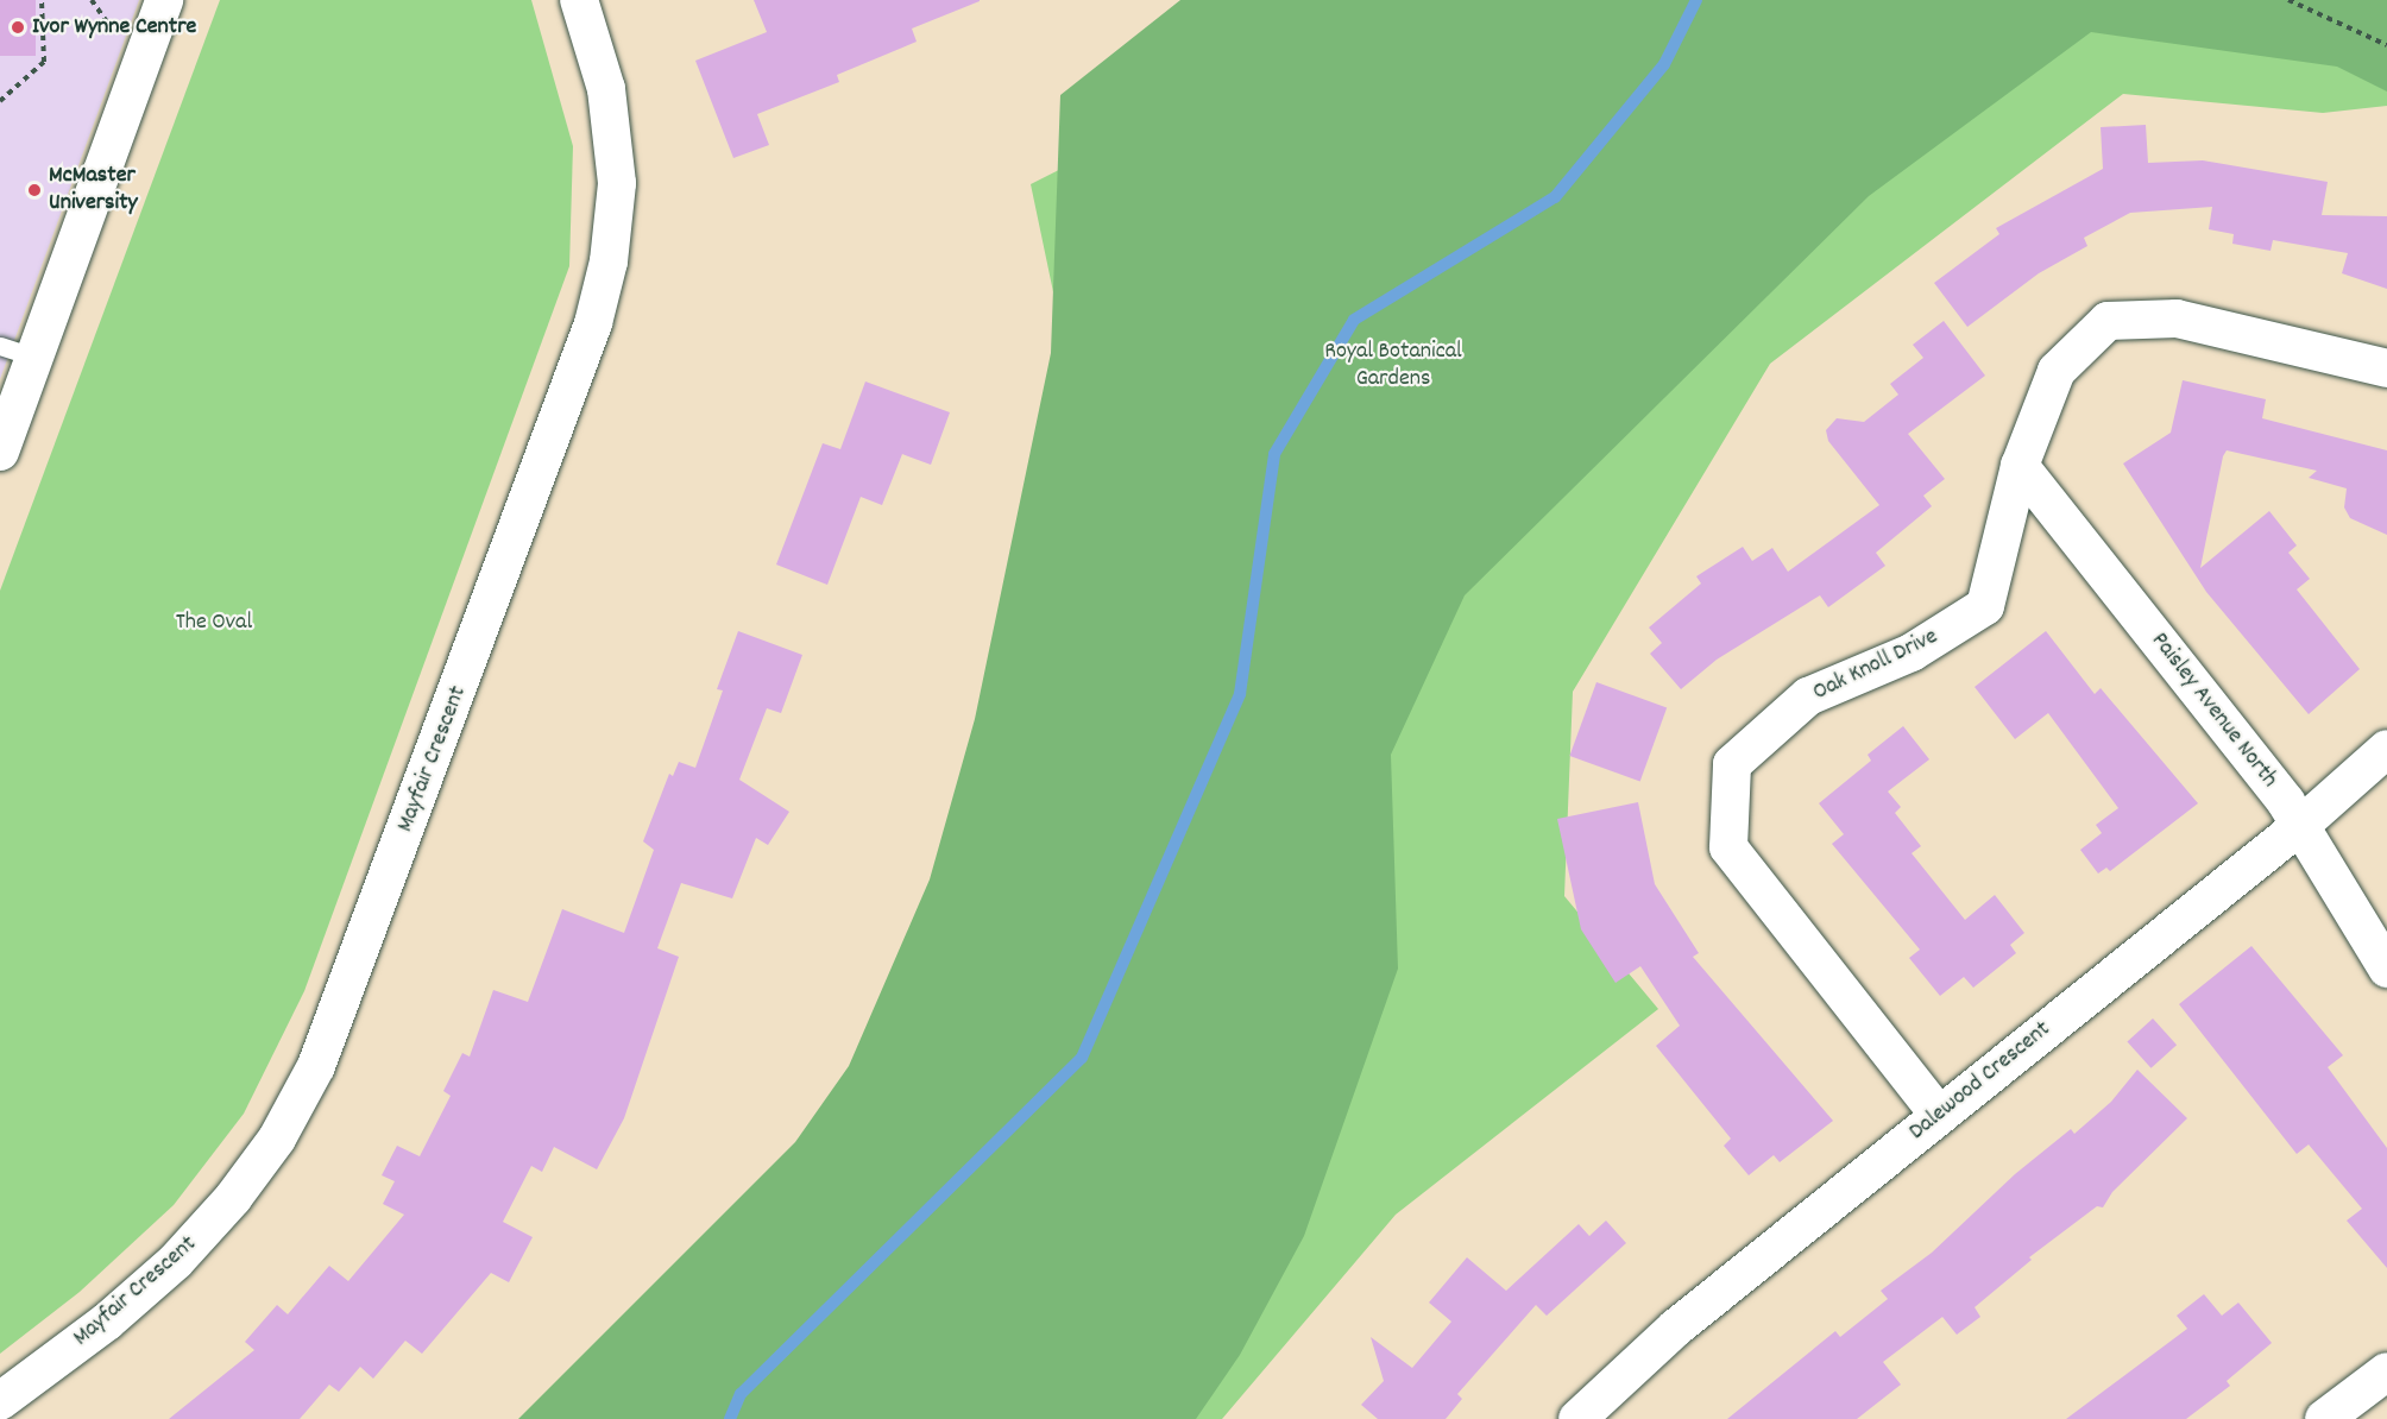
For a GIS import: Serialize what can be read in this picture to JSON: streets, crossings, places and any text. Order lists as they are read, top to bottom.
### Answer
{
  "streets": {
    "street": [
      "Oak Knoll Drive",
      "Paisley Avenue North",
      "Mayfair Crescent",
      "Dalewood Crescent"
    ]
  },
  "crossings": [
    ["Oak Knoll Drive", "Paisley Avenue North"],
    ["Oak Knoll Drive", "Dalewood Crescent"],
    ["Paisley Avenue North", "Dalewood Crescent"]
  ],
  "parks": ["Royal Botanical Gardens", "The Oval"],
  "places": ["Ivor Wynne Centre", "McMaster University"]
}
